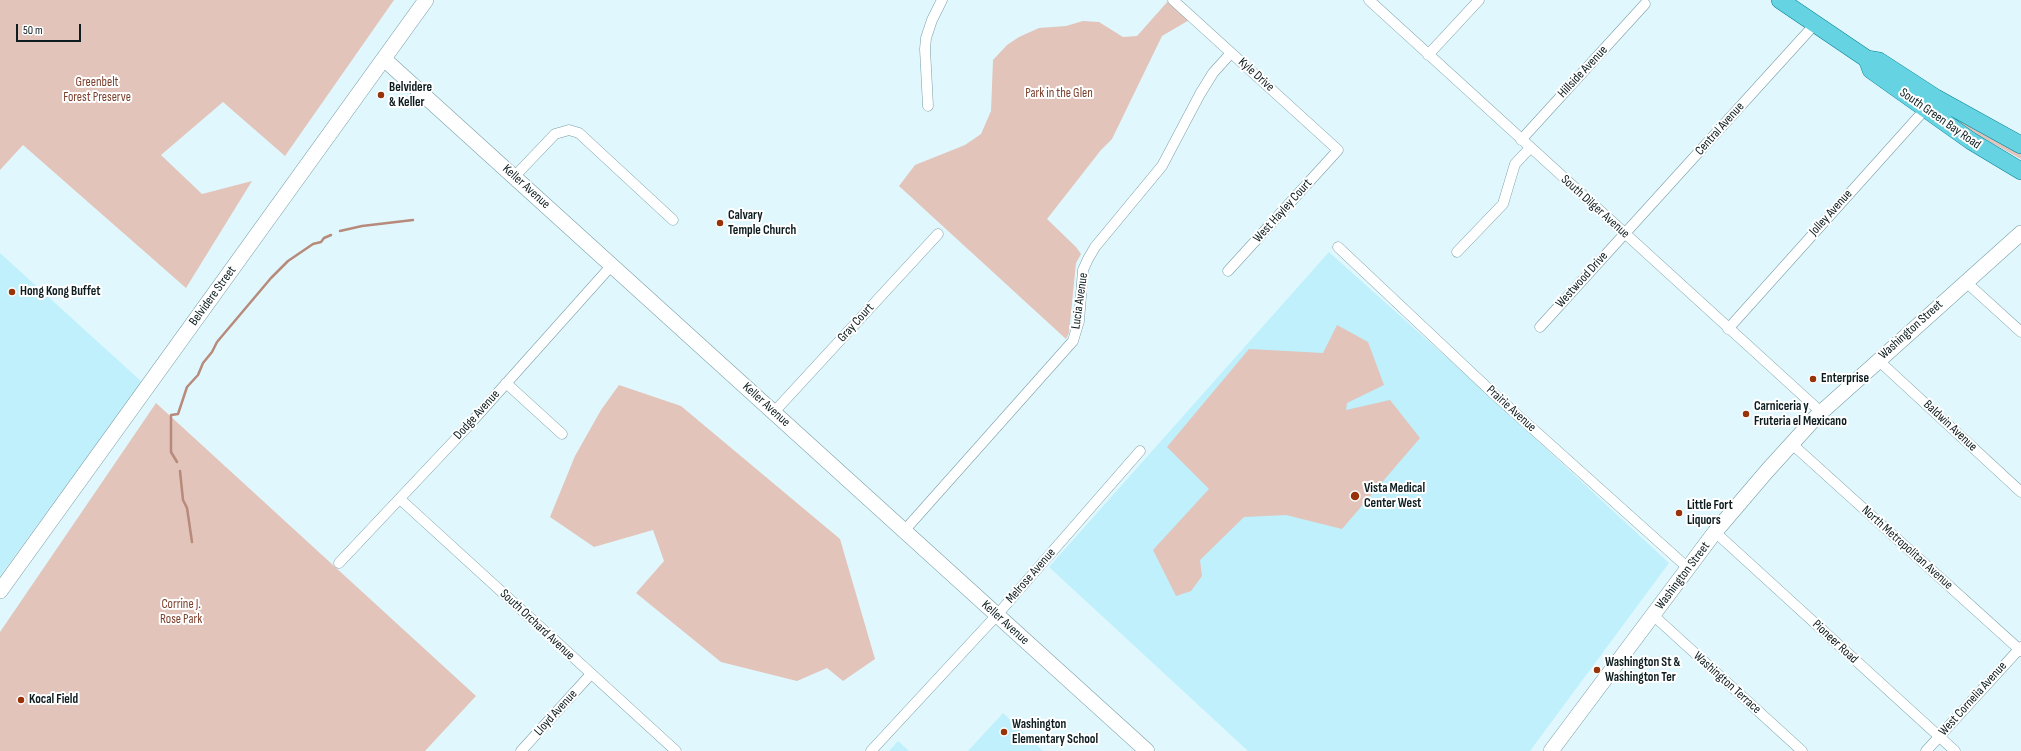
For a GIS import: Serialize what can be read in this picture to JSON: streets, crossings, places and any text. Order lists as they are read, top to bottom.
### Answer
{
  "streets": {
    "main road": [
      "South Green Bay Road",
      "Keller Avenue",
      "Belvidere Street",
      "Washington Street"
    ],
    "street": [
      "Hillside Avenue",
      "Kyle Drive",
      "Central Avenue",
      "South Dilger Avenue",
      "West Hayley Court",
      "Jolley Avenue",
      "Westwood Drive",
      "Lucia Avenue",
      "Gray Court",
      "Prairie Avenue",
      "Dodge Avenue",
      "Baldwin Avenue",
      "North Metropolitan Avenue",
      "Melrose Avenue",
      "South Orchard Avenue",
      "Pioneer Road",
      "Washington Terrace",
      "West Cornelia Avenue",
      "Lloyd Avenue"
    ]
  },
  "crossings": [
    ["Hillside Avenue", "South Dilger Avenue"],
    ["Kyle Drive", "West Hayley Court"],
    ["Kyle Drive", "Lucia Avenue"],
    ["South Green Bay Road", "Central Avenue"],
    ["South Green Bay Road", "Jolley Avenue"],
    ["Central Avenue", "South Dilger Avenue"],
    ["Central Avenue", "Westwood Drive"],
    ["Keller Avenue", "Belvidere Street"],
    ["Keller Avenue", "Lucia Avenue"],
    ["Keller Avenue", "Gray Court"],
    ["Keller Avenue", "Dodge Avenue"],
    ["Keller Avenue", "Melrose Avenue"],
    ["South Dilger Avenue", "Jolley Avenue"],
    ["South Dilger Avenue", "Westwood Drive"],
    ["South Dilger Avenue", "Washington Street"],
    ["Washington Street", "Prairie Avenue"],
    ["Washington Street", "Baldwin Avenue"],
    ["Washington Street", "North Metropolitan Avenue"],
    ["Washington Street", "Pioneer Road"],
    ["Washington Street", "Washington Terrace"],
    ["Dodge Avenue", "South Orchard Avenue"],
    ["North Metropolitan Avenue", "West Cornelia Avenue"],
    ["South Orchard Avenue", "Lloyd Avenue"],
    ["Pioneer Road", "West Cornelia Avenue"]
  ],
  "parks": ["Greenbelt Forest Preserve", "Park in the Glen", "Corrine J. Rose Park"],
  "places": [
    "Belvidere & Keller",
    "Calvary Temple Church",
    "Hong Kong Buffet",
    "Enterprise",
    "Carniceria y Fruteria el Mexicano",
    "Vista Medical Center West",
    "Little Fort Liquors",
    "Washington St & Washington Ter",
    "Kocal Field",
    "Washington Elementary School"
  ],
  "scale_bar": "50 m"
}
